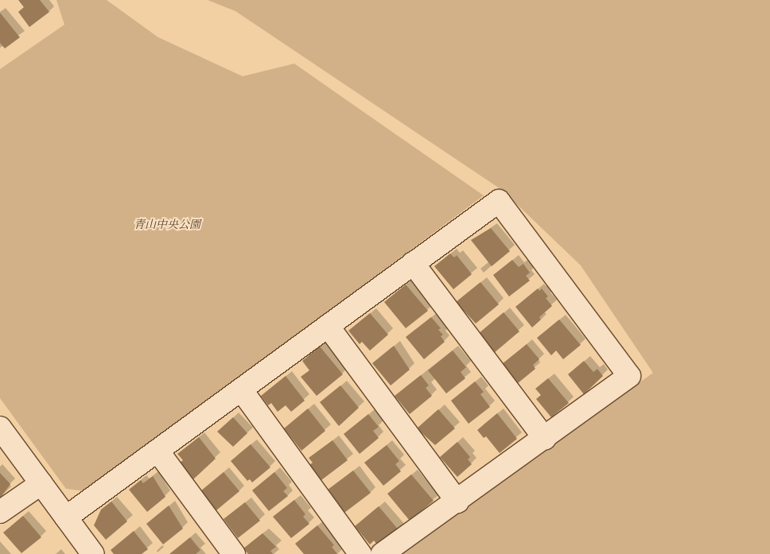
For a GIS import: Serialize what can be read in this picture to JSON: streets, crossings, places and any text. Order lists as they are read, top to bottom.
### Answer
{
  "parks": ["青山中央公園"]
}
